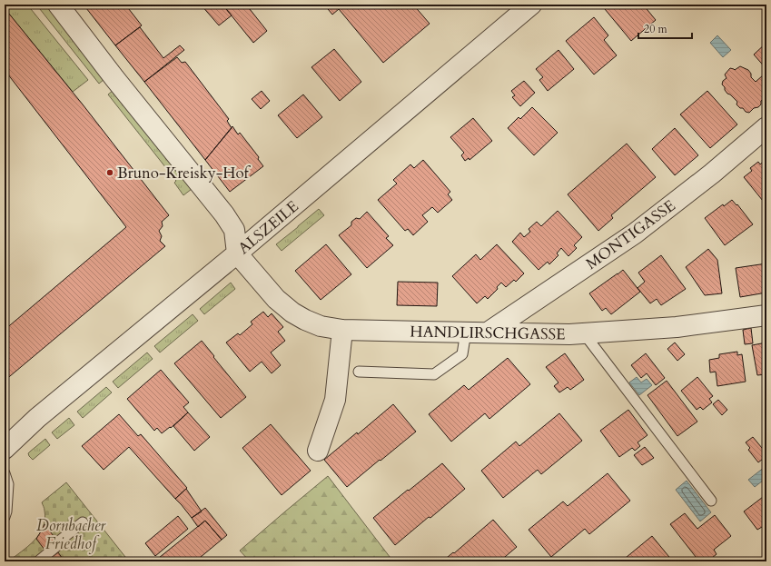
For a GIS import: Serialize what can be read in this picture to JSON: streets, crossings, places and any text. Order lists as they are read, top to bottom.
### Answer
{
  "streets": {
    "street": ["ALSZEILE", "MONTIGASSE", "HANDLIRSCHGASSE"]
  },
  "crossings": [
    ["ALSZEILE", "HANDLIRSCHGASSE"],
    ["MONTIGASSE", "HANDLIRSCHGASSE"]
  ],
  "parks": ["Dornbacher Friedhof"],
  "places": ["Bruno-Kreisky-Hof"],
  "scale_bar": "20 m"
}
